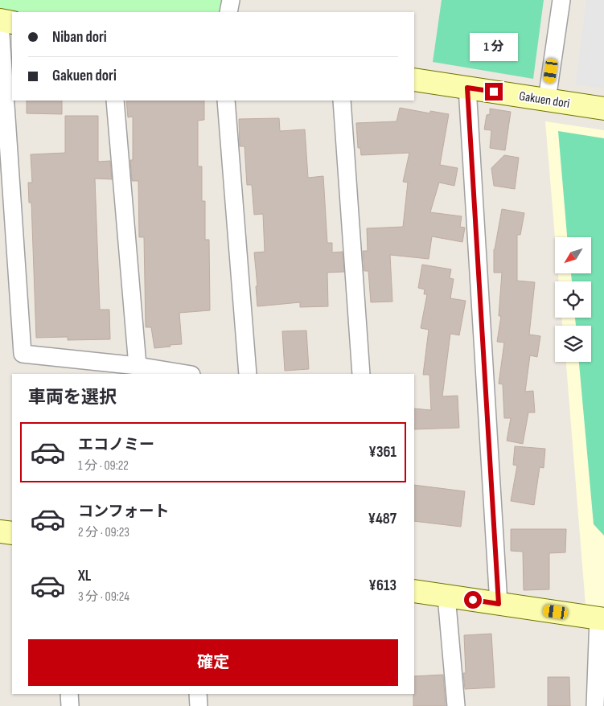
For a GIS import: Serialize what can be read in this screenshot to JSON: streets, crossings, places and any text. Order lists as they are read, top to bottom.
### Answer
{
  "streets": {
    "street": ["Gakuen dori"]
  },
  "north": "bottom left",
  "page": {
    "banner": ["Niban dori", "Gakuen dori"],
    "bubble": "1 分",
    "heading": "車両を選択",
    "list": [
      {
        "name": "エコノミー",
        "note": "1 分 · 09:22",
        "value": "¥361"
      },
      {
        "name": "コンフォート",
        "note": "2 分 · 09:23",
        "value": "¥487"
      },
      {
        "name": "XL",
        "note": "3 分 · 09:24",
        "value": "¥613"
      }
    ],
    "buttons": "確定"
  }
}
